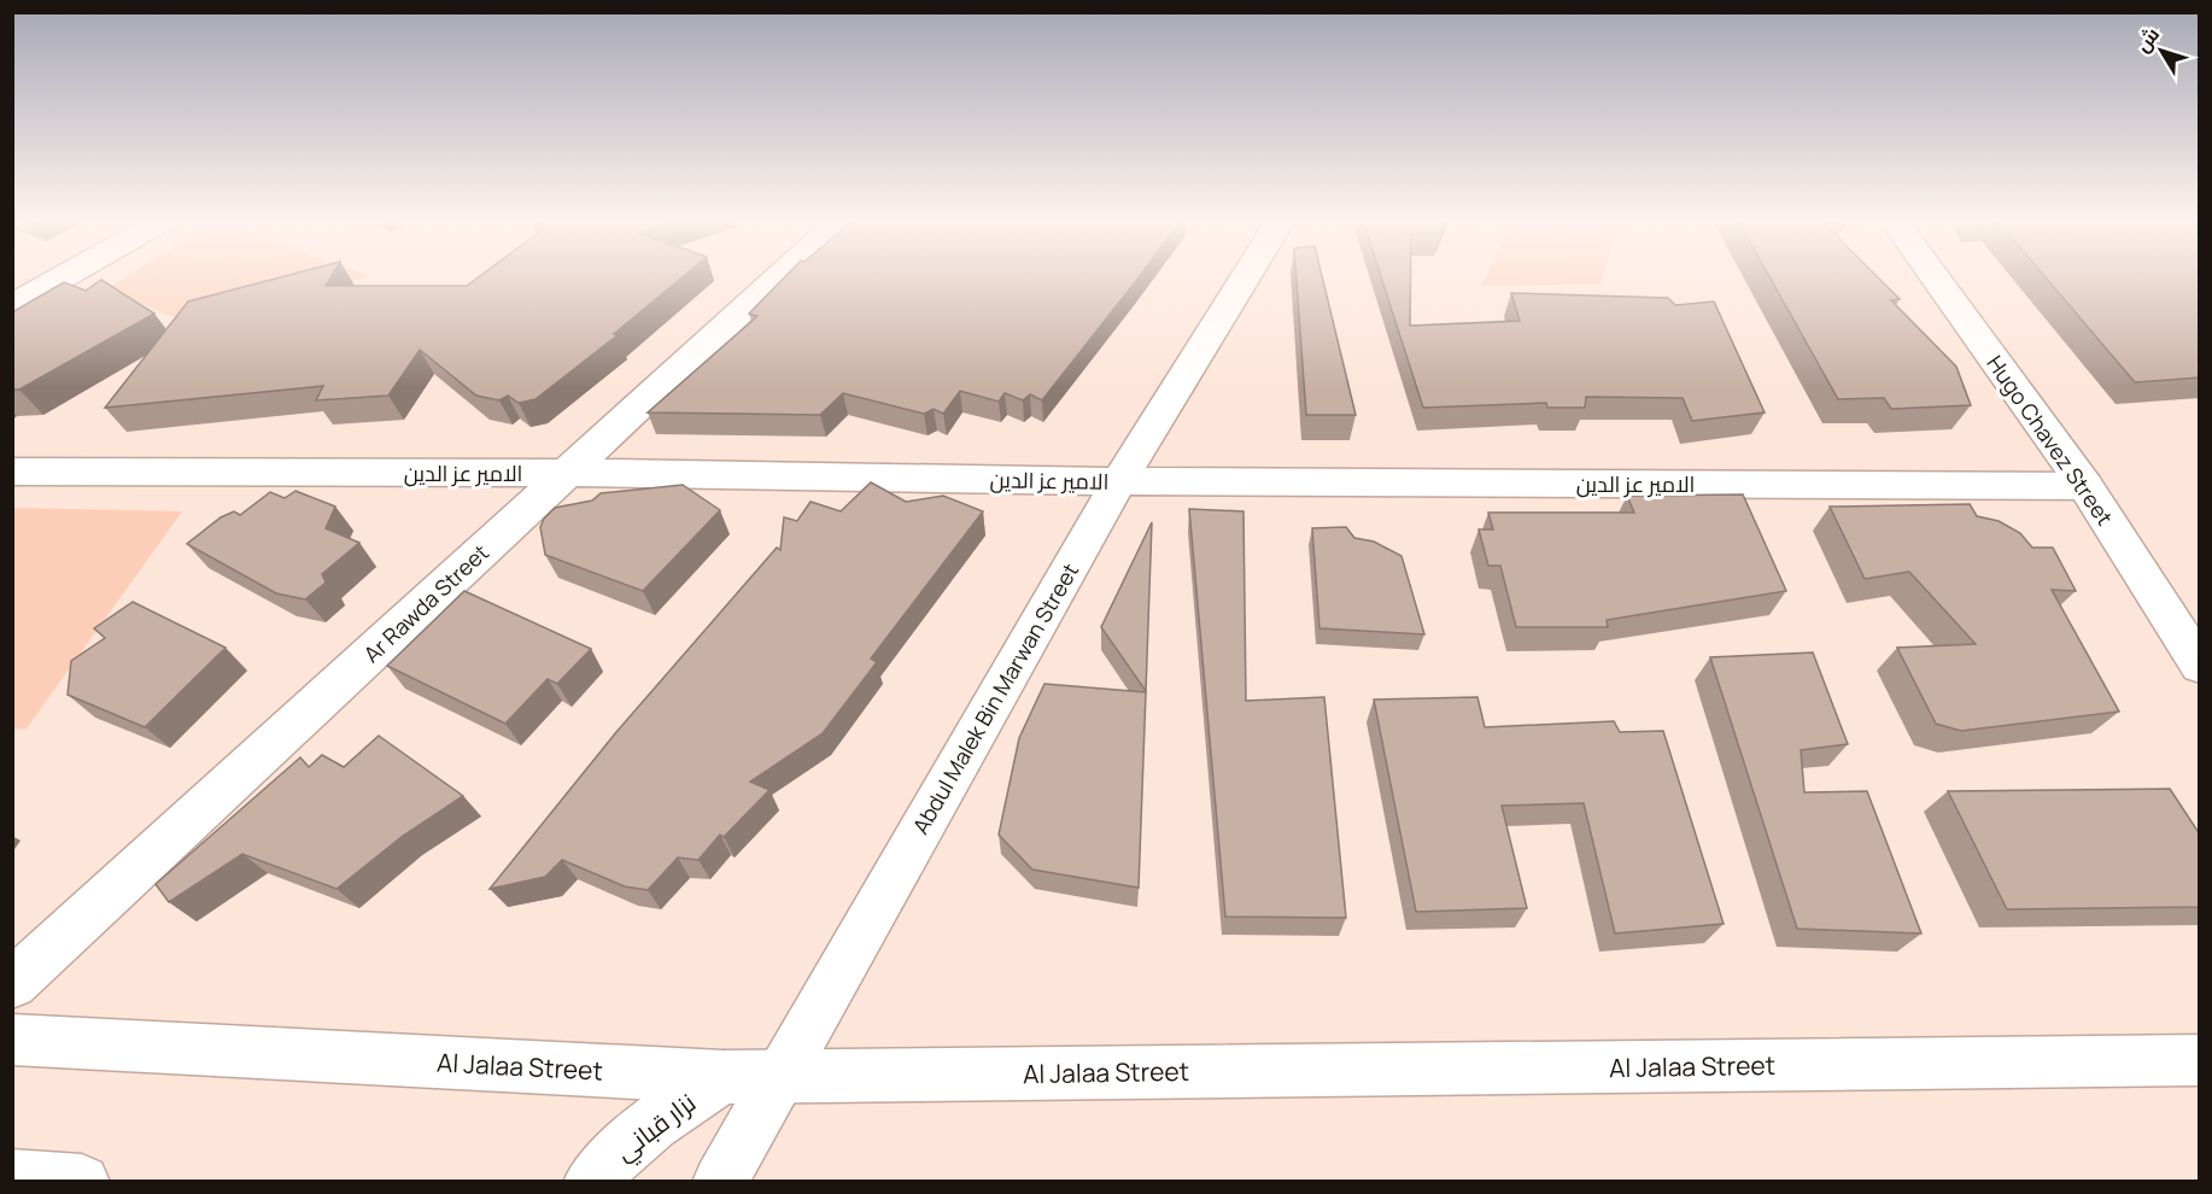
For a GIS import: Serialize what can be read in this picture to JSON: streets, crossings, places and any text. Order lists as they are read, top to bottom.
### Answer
{
  "streets": {
    "street": [
      "Hugo Chavez Street",
      "الامير عز الدين",
      "Ar Rawda Street",
      "Abdul Malek Bin Marwan Street",
      "Al Jalaa Street",
      "نزار قباني"
    ]
  },
  "crossings": [
    ["Hugo Chavez Street", "الامير عز الدين"],
    ["الامير عز الدين", "Ar Rawda Street"],
    ["الامير عز الدين", "Abdul Malek Bin Marwan Street"],
    ["Abdul Malek Bin Marwan Street", "Al Jalaa Street"],
    ["Al Jalaa Street", "نزار قباني"]
  ],
  "north": "top left"
}
